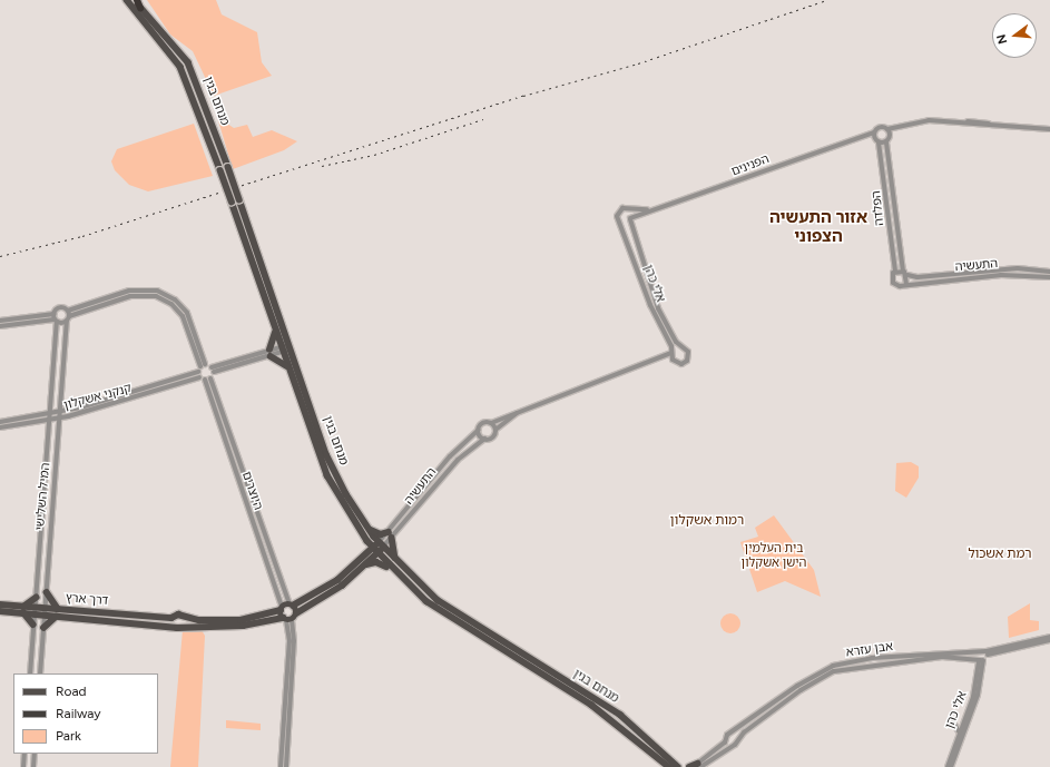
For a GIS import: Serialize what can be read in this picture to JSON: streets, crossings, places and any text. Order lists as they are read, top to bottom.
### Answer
{
  "streets": {
    "main road": ["מנחם בגין", "התעשיה", "דרך ארץ"],
    "street": [
      "הפנינים",
      "הפלדה",
      "אלי כהן",
      "קנקני אשקלון",
      "היוצרים",
      "המיל השלישי",
      "אבן עזרא"
    ]
  },
  "crossings": [
    ["מנחם בגין", "התעשיה"],
    ["הפנינים", "הפלדה"],
    ["הפנינים", "אלי כהן"],
    ["אלי כהן", "אבן עזרא"],
    ["קנקני אשקלון", "היוצרים"],
    ["קנקני אשקלון", "המיל השלישי"],
    ["המיל השלישי", "דרך ארץ"]
  ],
  "districts": ["אזור התעשיה הצפוני", "רמות אשקלון", "רמת אשכול"],
  "parks": ["בית העלמין הישן אשקלון"],
  "legend": ["Road", "Railway", "Park"],
  "north": "left"
}
